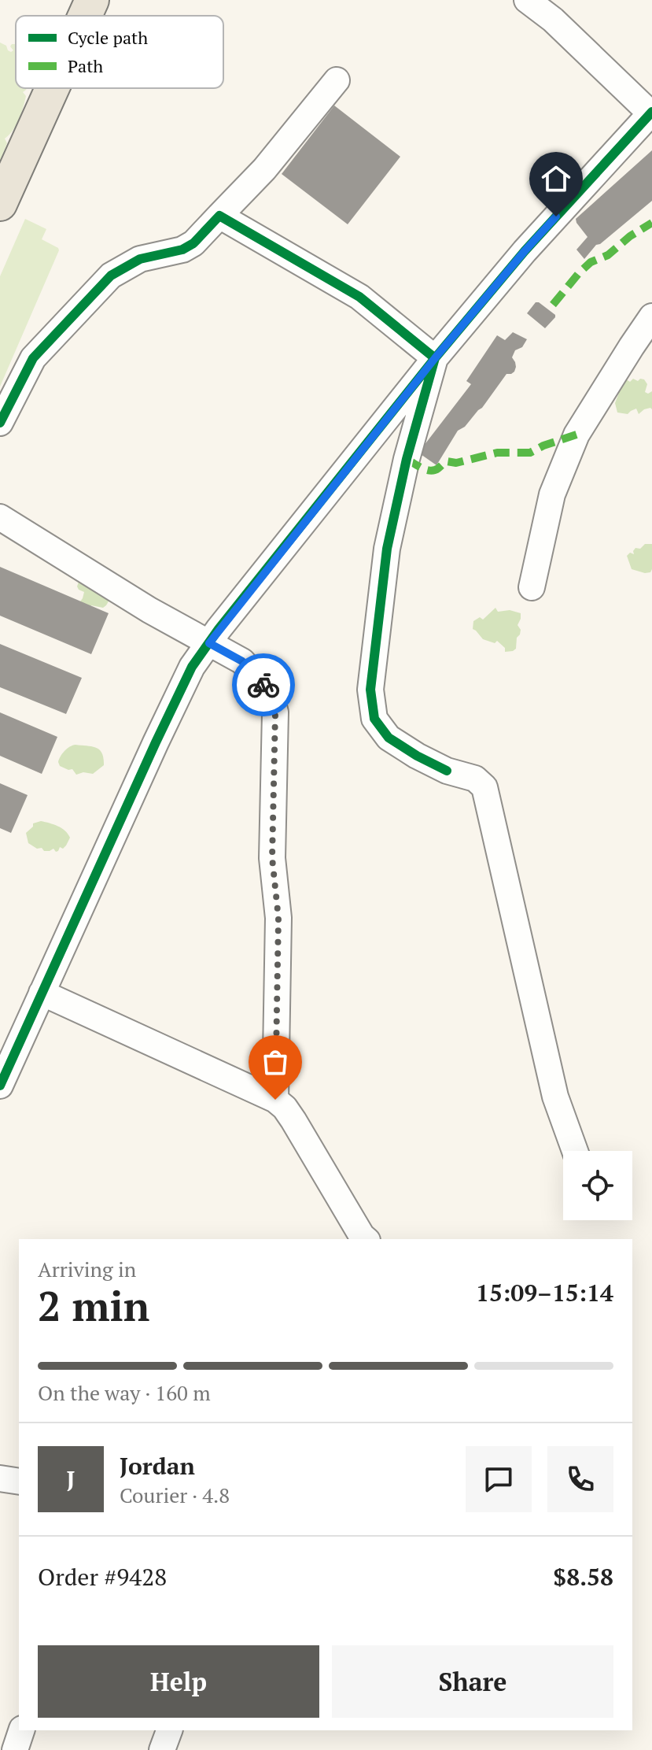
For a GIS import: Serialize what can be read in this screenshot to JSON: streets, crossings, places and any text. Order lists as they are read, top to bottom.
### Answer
{
  "legend": ["Cycle path", "Path"],
  "page": {
    "heading": ["2 min", "Arriving in", "15:09–15:14"],
    "panel": [
      "Jordan",
      "Courier · 4.8",
      "Order #9428",
      "$8.58"
    ],
    "bar": "On the way · 160 m",
    "round": "J",
    "buttons": ["Help", "Share"]
  }
}
